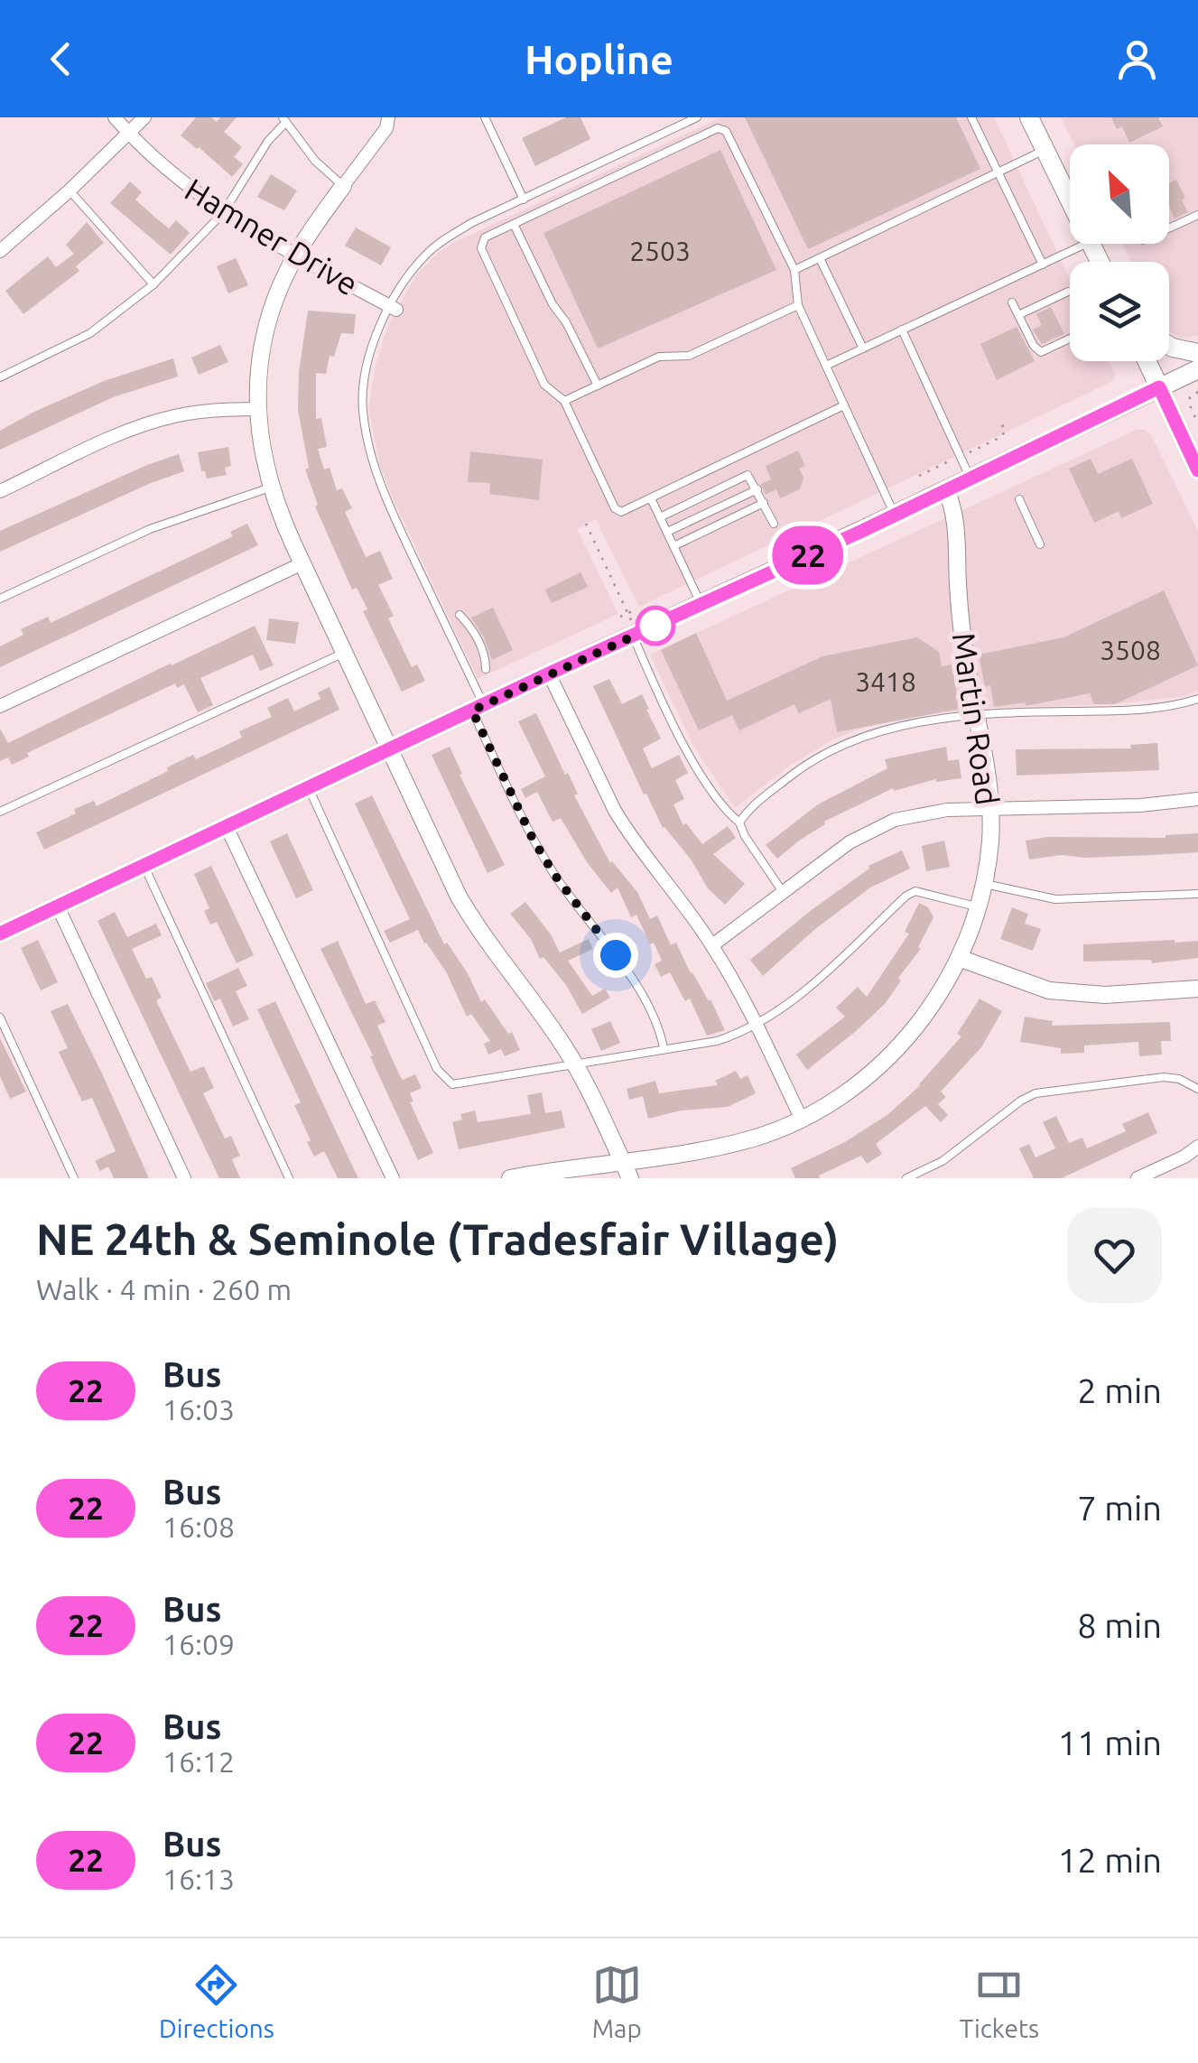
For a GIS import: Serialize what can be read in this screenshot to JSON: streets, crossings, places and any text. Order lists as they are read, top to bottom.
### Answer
{
  "streets": {
    "street": ["Hamner Drive", "Martin Road"]
  },
  "lines": ["bus line 22"],
  "house_numbers": ["2503", "3508", "3418"],
  "north": "top left",
  "page": {
    "header": "Hopline",
    "on_map": "22",
    "heading": ["NE 24th & Seminole (Tradesfair Village)", "Walk · 4 min · 260 m"],
    "list": [
      {
        "mark": "22",
        "name": "Bus",
        "note": "16:03",
        "value": "2 min"
      },
      {
        "mark": "22",
        "name": "Bus",
        "note": "16:08",
        "value": "7 min"
      },
      {
        "mark": "22",
        "name": "Bus",
        "note": "16:09",
        "value": "8 min"
      },
      {
        "mark": "22",
        "name": "Bus",
        "note": "16:12",
        "value": "11 min"
      },
      {
        "mark": "22",
        "name": "Bus",
        "note": "16:13",
        "value": "12 min"
      }
    ],
    "tabs": ["Directions", "Map", "Tickets"]
  }
}
